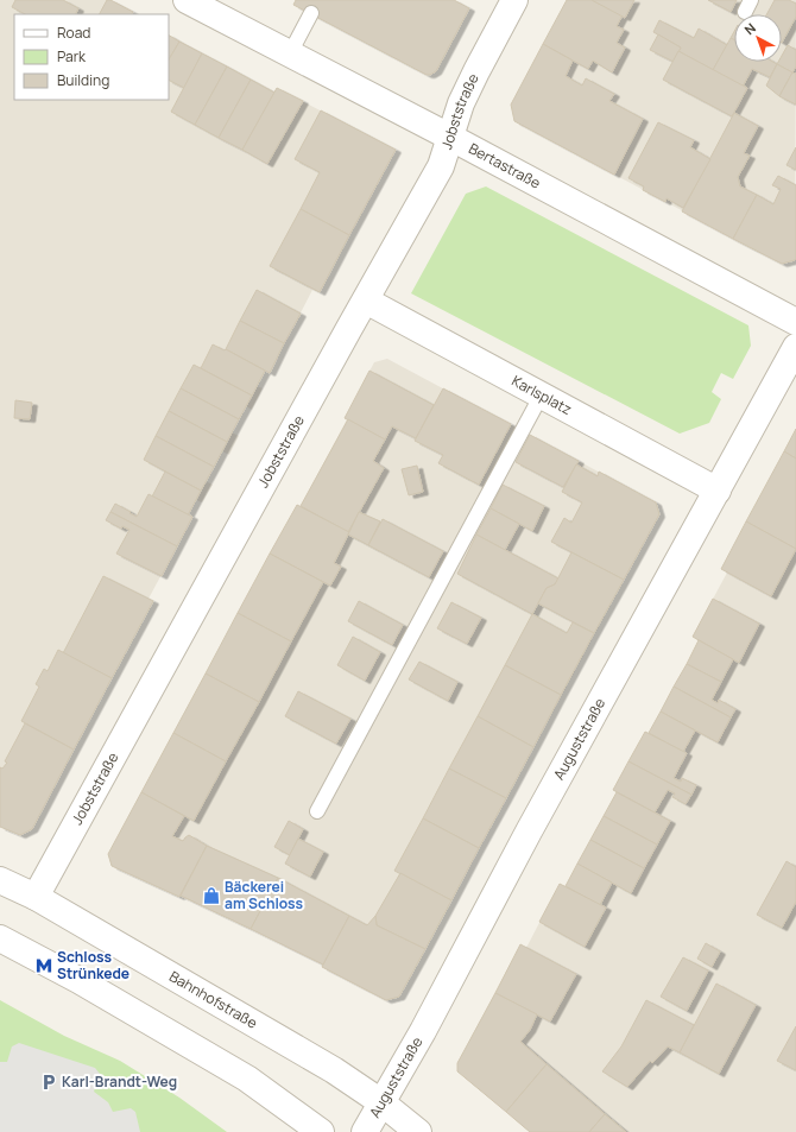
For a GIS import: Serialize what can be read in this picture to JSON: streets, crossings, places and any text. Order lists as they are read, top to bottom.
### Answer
{
  "streets": {
    "street": [
      "Jobststraße",
      "Bertastraße",
      "Karlsplatz",
      "Auguststraße",
      "Bahnhofstraße"
    ]
  },
  "crossings": [
    ["Jobststraße", "Bertastraße"],
    ["Jobststraße", "Karlsplatz"],
    ["Jobststraße", "Bahnhofstraße"],
    ["Karlsplatz", "Auguststraße"],
    ["Auguststraße", "Bahnhofstraße"]
  ],
  "places": {
    "shop": ["Bäckerei am Schloss"],
    "metro station": ["Schloss Strünkede"],
    "parking": ["Karl-Brandt-Weg"]
  },
  "legend": ["Road", "Park", "Building"],
  "north": "top left"
}
